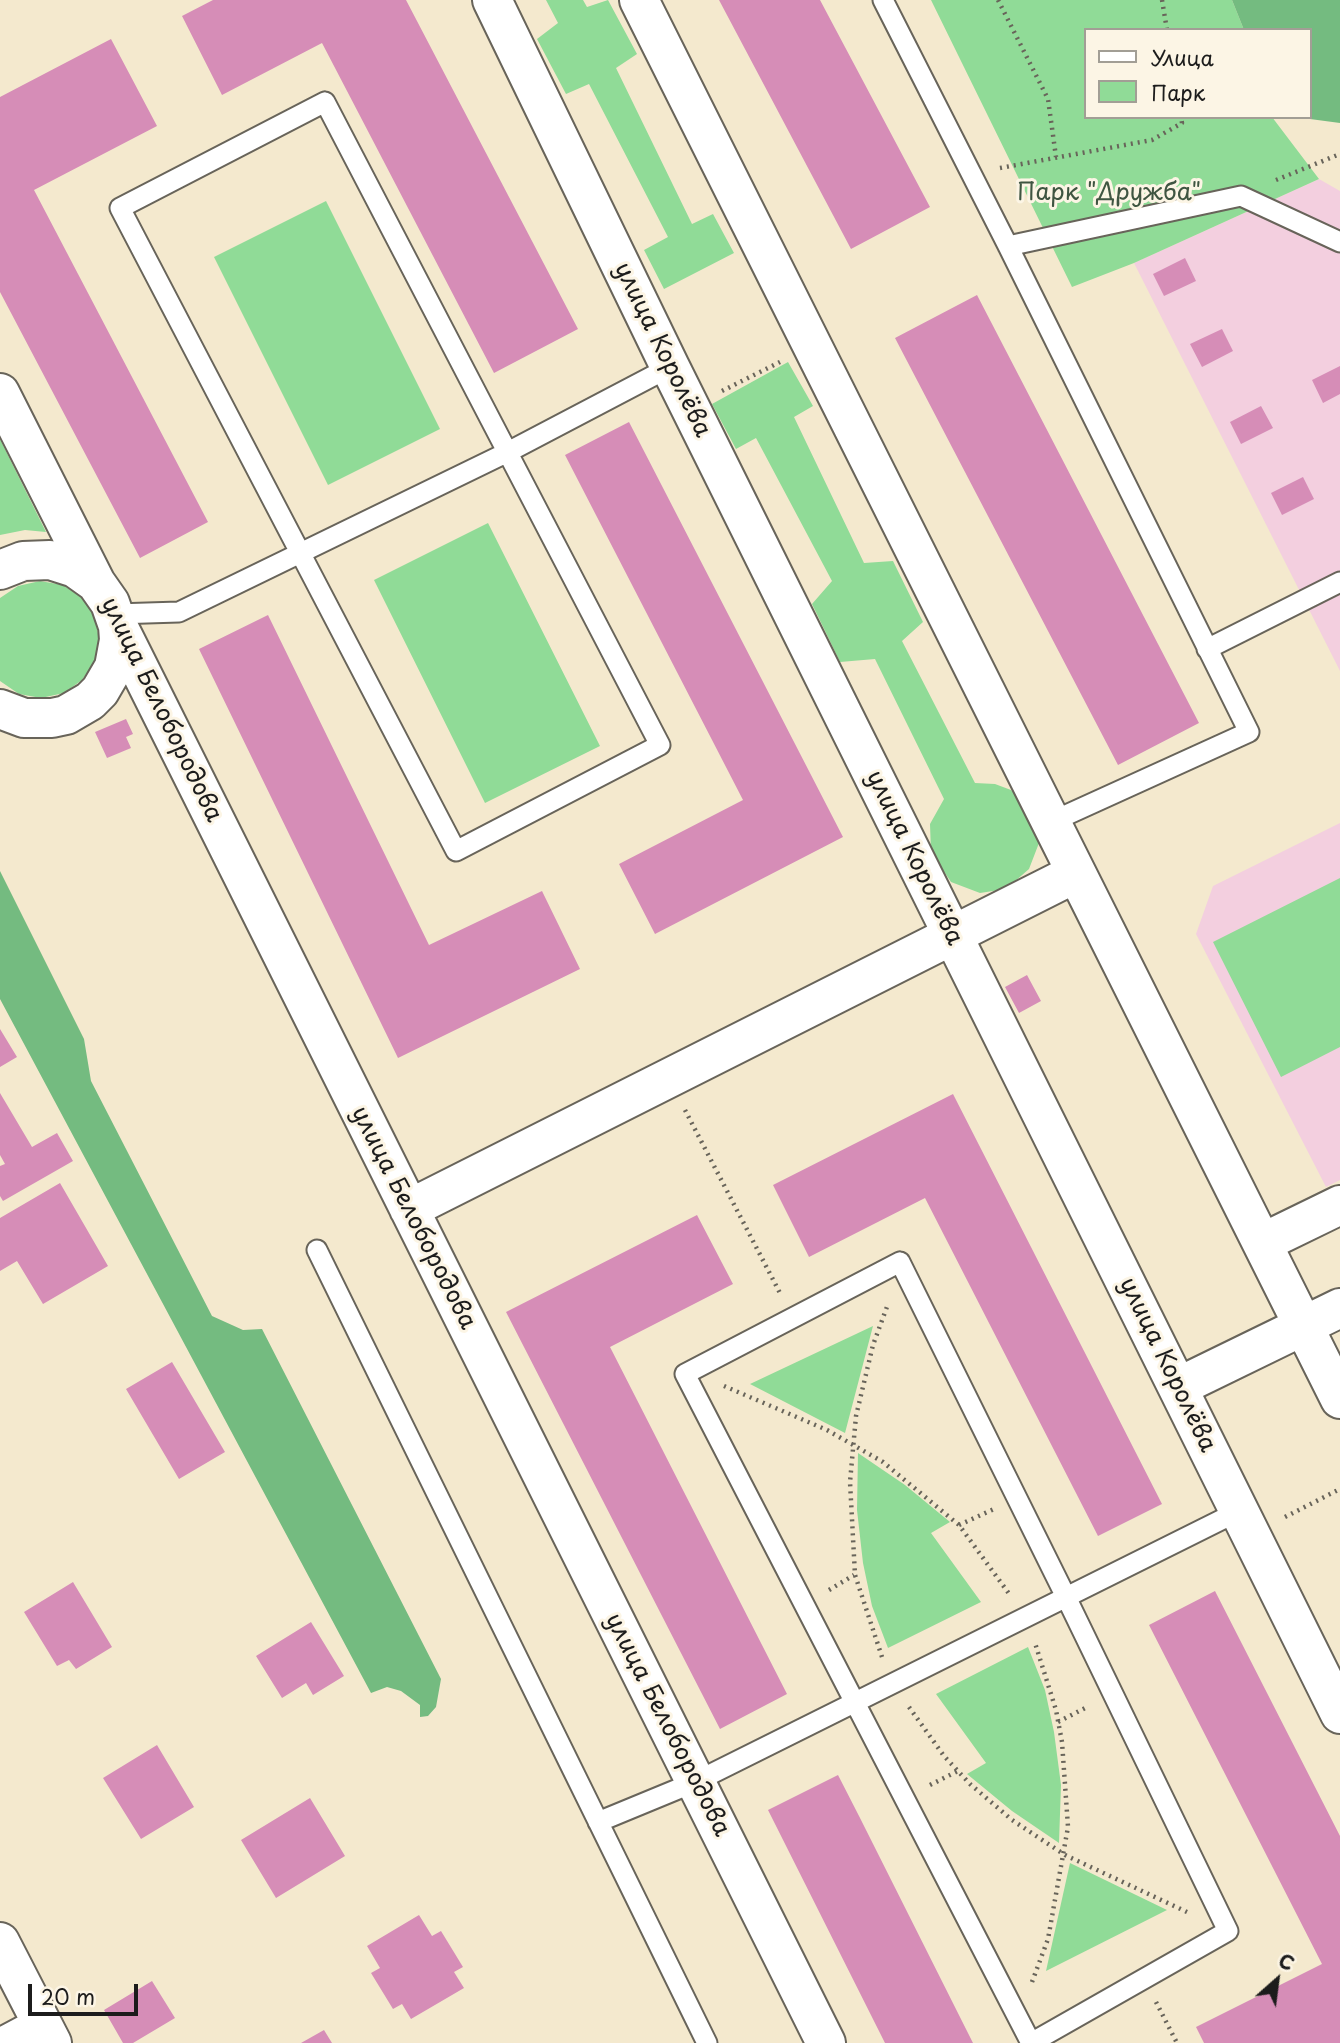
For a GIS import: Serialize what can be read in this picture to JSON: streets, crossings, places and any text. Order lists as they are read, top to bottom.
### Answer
{
  "streets": {
    "street": ["улица Королёва", "улица Белобородова"]
  },
  "parks": ["Парк \"Дружба\""],
  "legend": ["Улица", "Парк"],
  "scale_bar": "20 m",
  "north": "top right"
}
